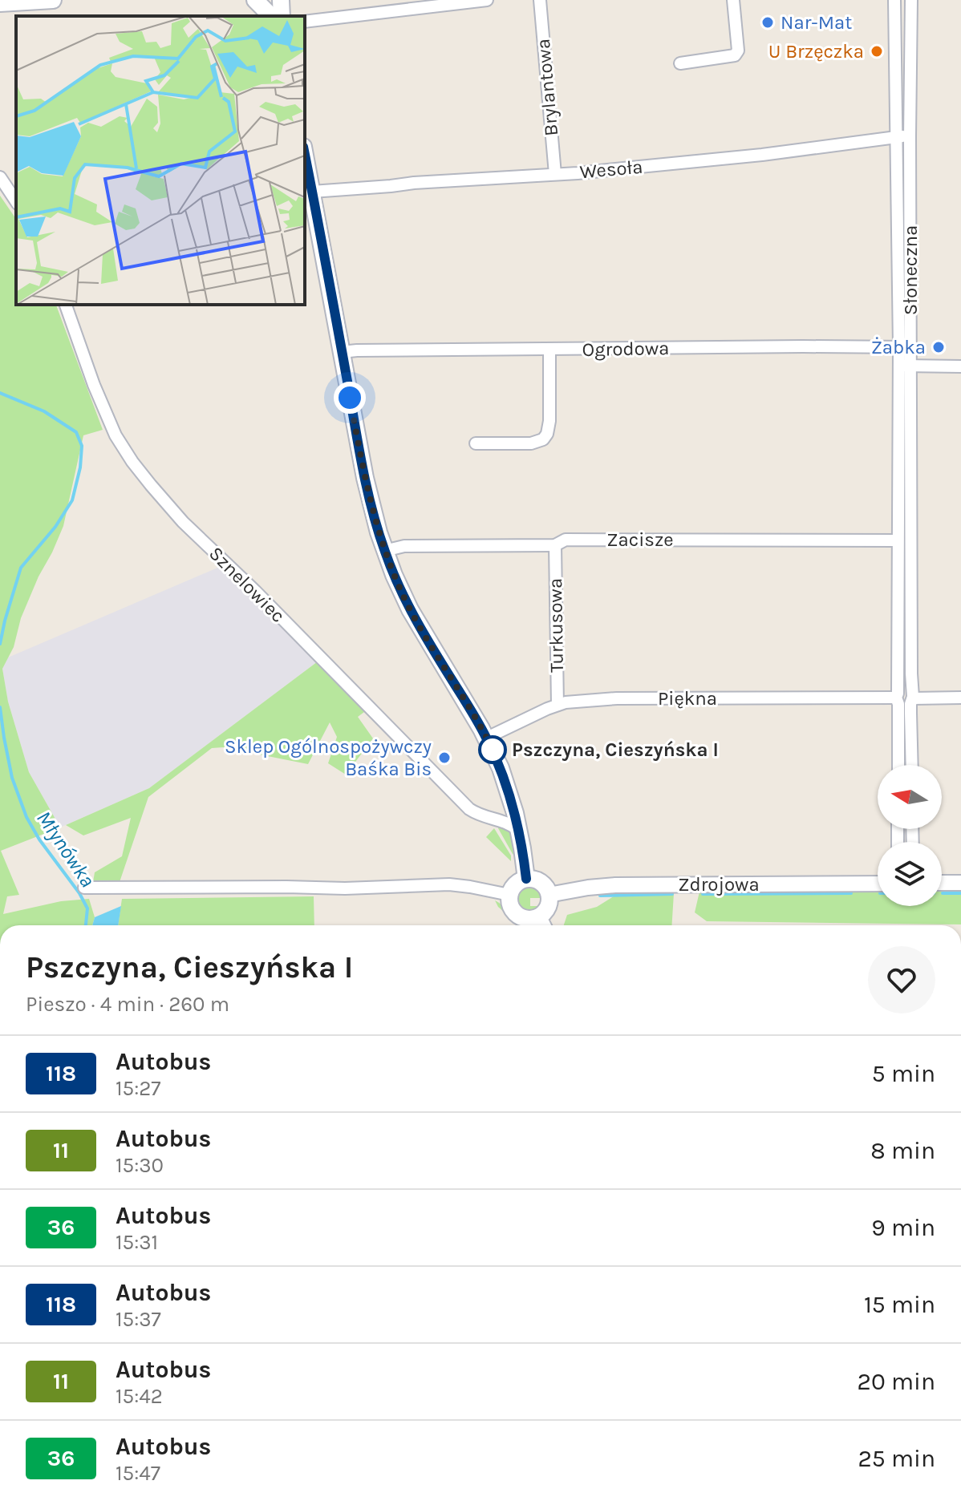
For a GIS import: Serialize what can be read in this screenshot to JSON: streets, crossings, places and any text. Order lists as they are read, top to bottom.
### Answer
{
  "streets": {
    "street": [
      "Brylantowa",
      "Wesoła",
      "Słoneczna",
      "Ogrodowa",
      "Zacisze",
      "Sznelowiec",
      "Turkusowa",
      "Piękna",
      "Zdrojowa"
    ]
  },
  "crossings": [
    ["Brylantowa", "Wesoła"],
    ["Wesoła", "Słoneczna"],
    ["Słoneczna", "Ogrodowa"],
    ["Słoneczna", "Zacisze"],
    ["Słoneczna", "Piękna"],
    ["Zacisze", "Turkusowa"],
    ["Turkusowa", "Piękna"]
  ],
  "water": ["Młynówka"],
  "places": [
    "Nar-Mat",
    "U Brzęczka",
    "Żabka",
    "Pszczyna, Cieszyńska I",
    "Sklep Ogólnospożywczy Baśka Bis"
  ],
  "lines": ["bus line 118"],
  "north": "left",
  "page": {
    "heading": ["Pszczyna, Cieszyńska I", "Pieszo · 4 min · 260 m"],
    "list": [
      {
        "mark": "118",
        "name": "Autobus",
        "note": "15:27",
        "value": "5 min"
      },
      {
        "mark": "11",
        "name": "Autobus",
        "note": "15:30",
        "value": "8 min"
      },
      {
        "mark": "36",
        "name": "Autobus",
        "note": "15:31",
        "value": "9 min"
      },
      {
        "mark": "118",
        "name": "Autobus",
        "note": "15:37",
        "value": "15 min"
      },
      {
        "mark": "11",
        "name": "Autobus",
        "note": "15:42",
        "value": "20 min"
      },
      {
        "mark": "36",
        "name": "Autobus",
        "note": "15:47",
        "value": "25 min"
      }
    ]
  }
}
